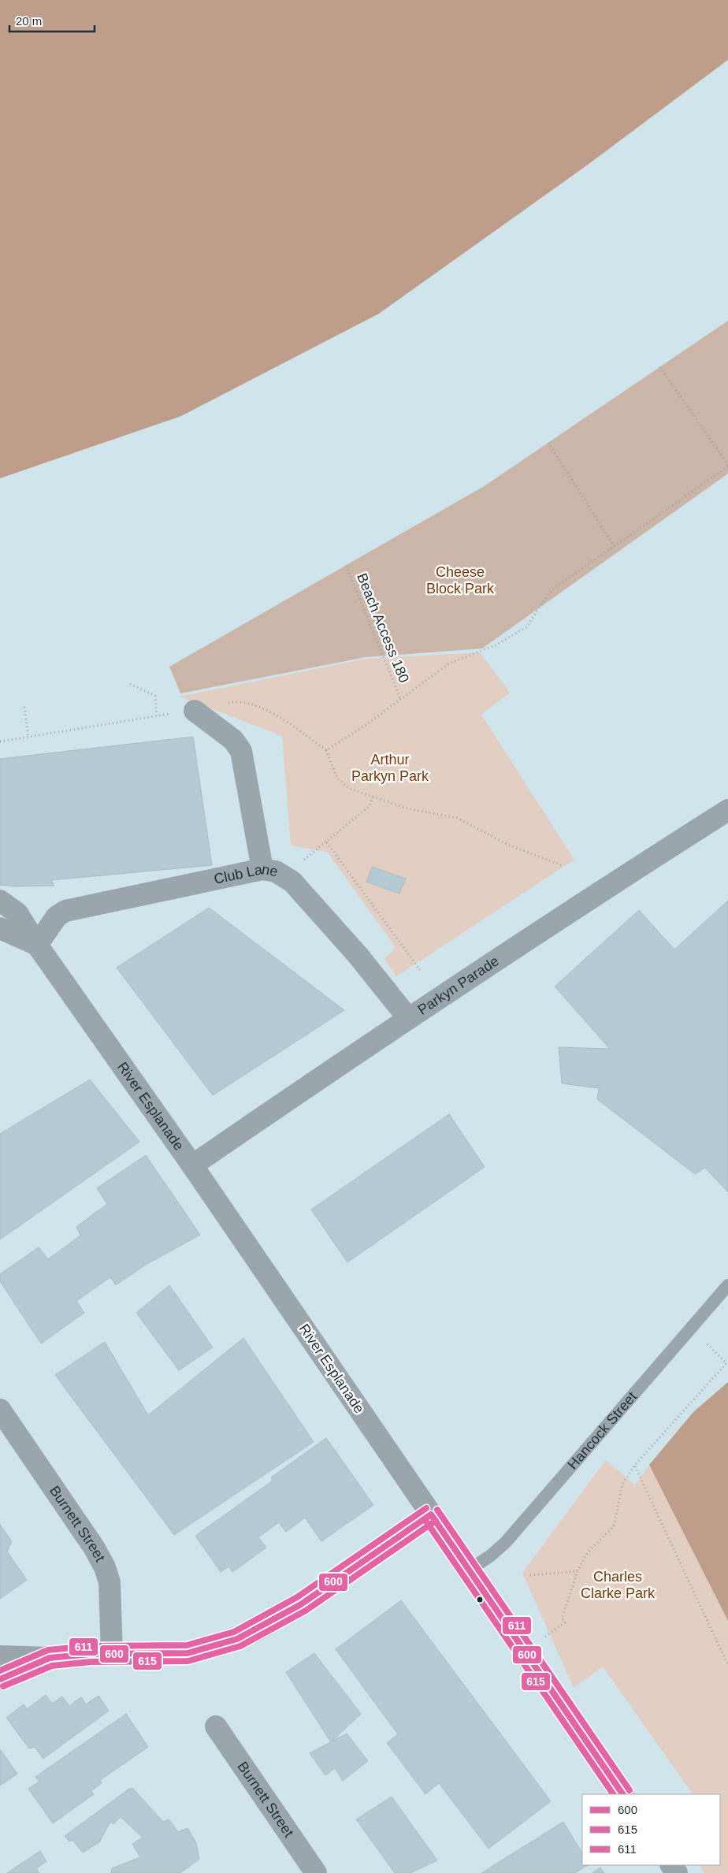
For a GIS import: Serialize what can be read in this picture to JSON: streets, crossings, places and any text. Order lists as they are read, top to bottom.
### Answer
{
  "streets": {
    "street": [
      "Club Lane",
      "Parkyn Parade",
      "River Esplanade",
      "Burnett Street"
    ],
    "lane": ["Hancock Street"],
    "path": ["Beach Access 180"]
  },
  "crossings": [
    ["Club Lane", "Parkyn Parade"],
    ["Club Lane", "River Esplanade"],
    ["Parkyn Parade", "River Esplanade"],
    ["River Esplanade", "Hancock Street"]
  ],
  "parks": ["Cheese Block Park", "Arthur Parkyn Park", "Charles Clarke Park"],
  "lines": ["transit line 611", "transit line 600", "transit line 615"],
  "legend": ["600", "615", "611"],
  "scale_bar": "20 m"
}
